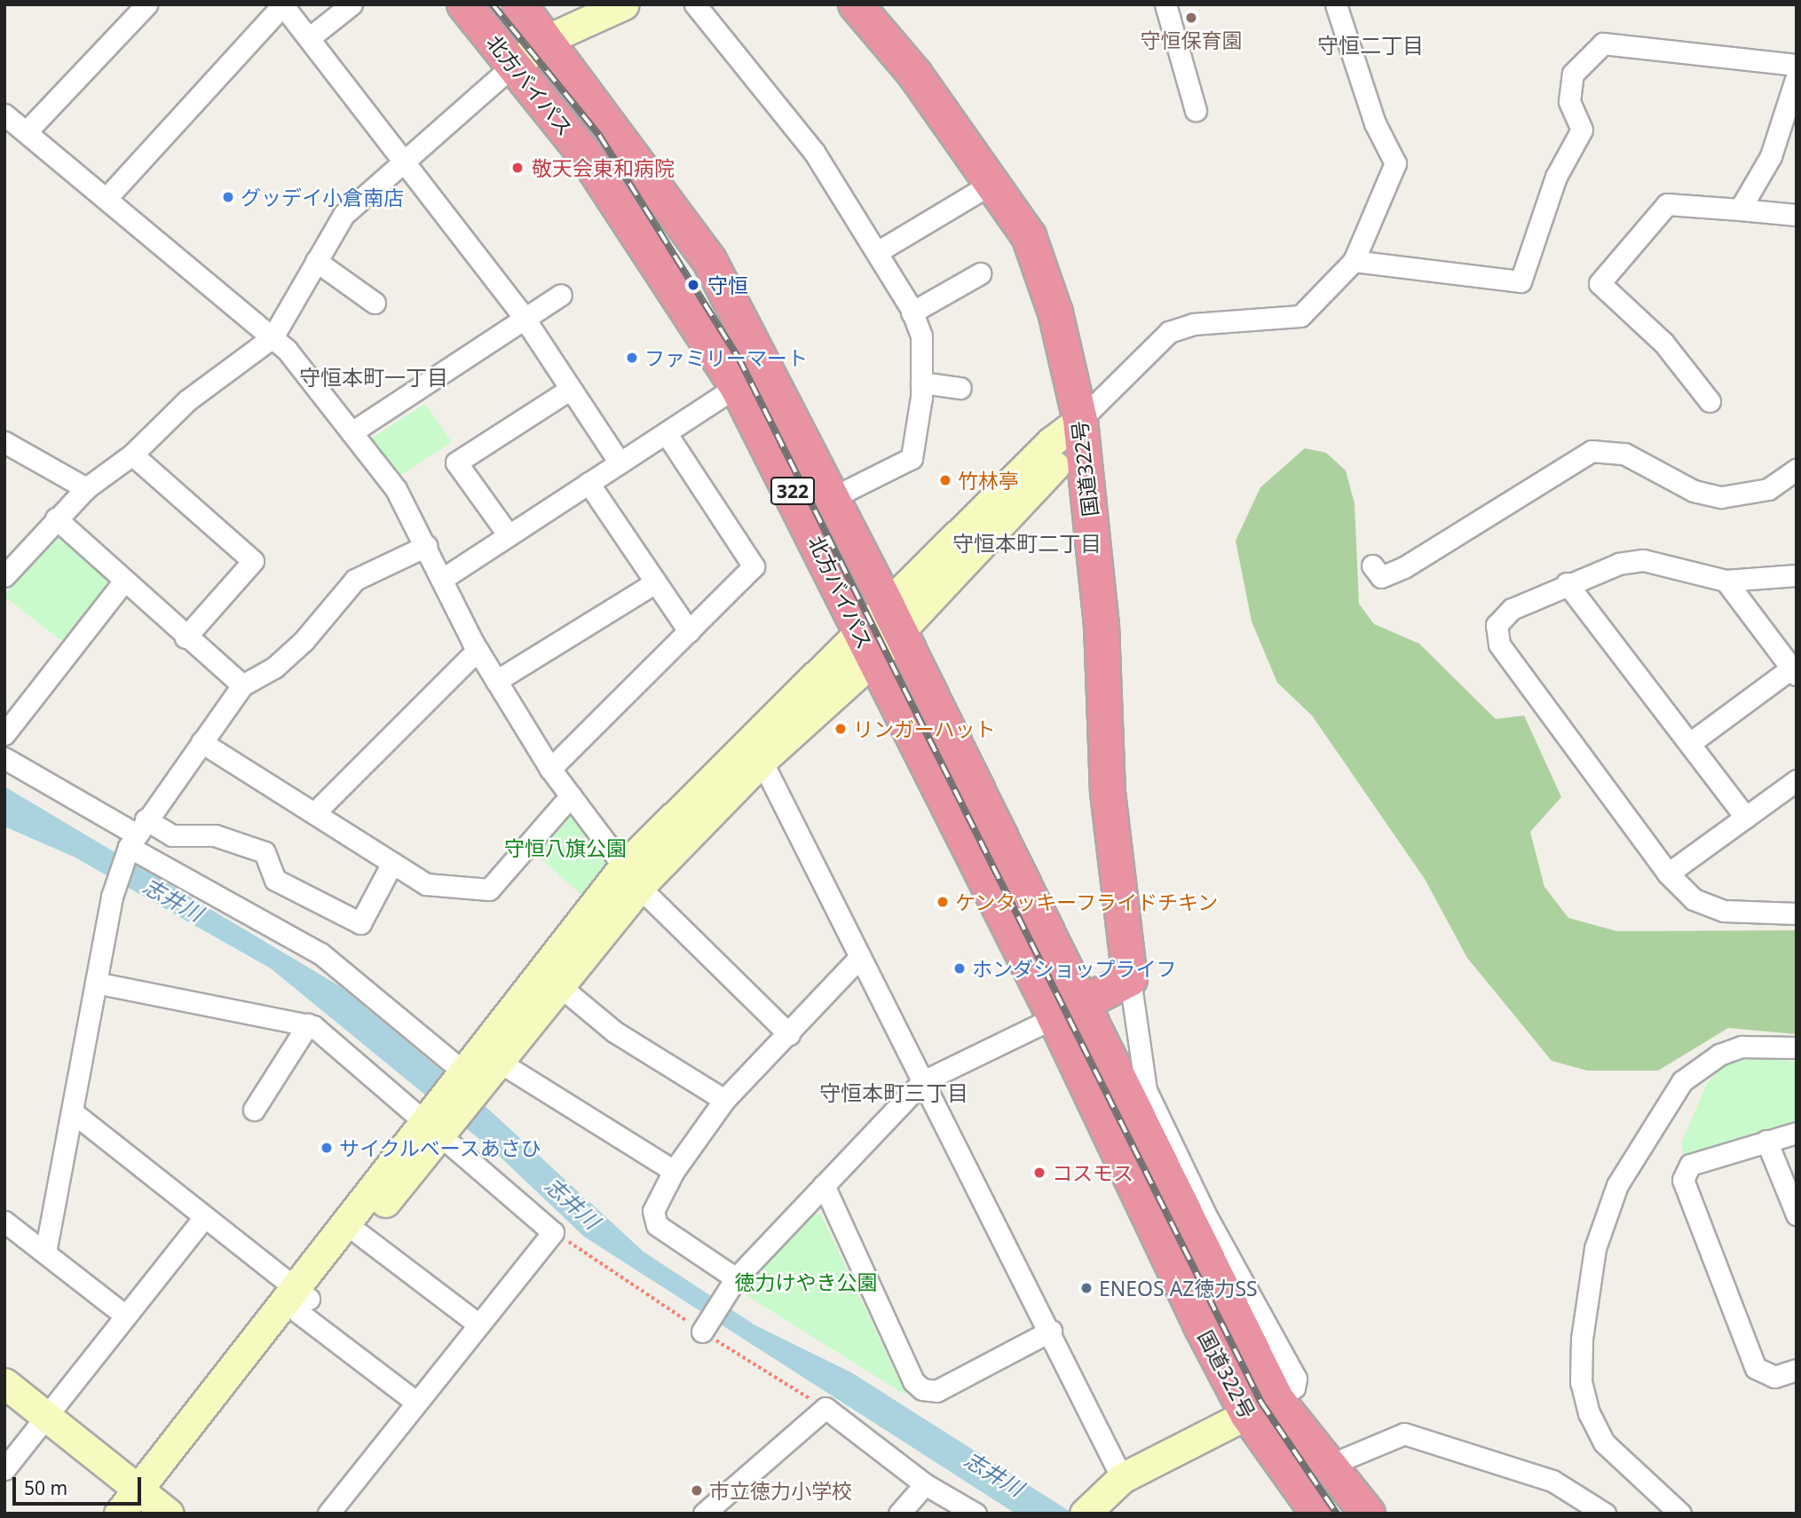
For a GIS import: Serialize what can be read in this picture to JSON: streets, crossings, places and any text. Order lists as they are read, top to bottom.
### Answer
{
  "streets": {
    "highway": ["北方バイパス", "国道322号", "322"]
  },
  "crossings": [
    ["北方バイパス", "国道322号"]
  ],
  "districts": [
    "守恒二丁目",
    "守恒本町一丁目",
    "守恒本町二丁目",
    "守恒本町三丁目"
  ],
  "water": ["志井川"],
  "parks": ["守恒八旗公園", "徳力けやき公園"],
  "places": [
    "守恒保育園",
    "敬天会東和病院",
    "グッデイ小倉南店",
    "守恒",
    "ファミリーマート",
    "竹林亭",
    "リンガーハット",
    "ケンタッキーフライドチキン",
    "ホンダショップライフ",
    "サイクルベースあさひ",
    "コスモス",
    "ENEOS AZ徳力SS",
    "市立徳力小学校"
  ],
  "scale_bar": "50 m"
}
